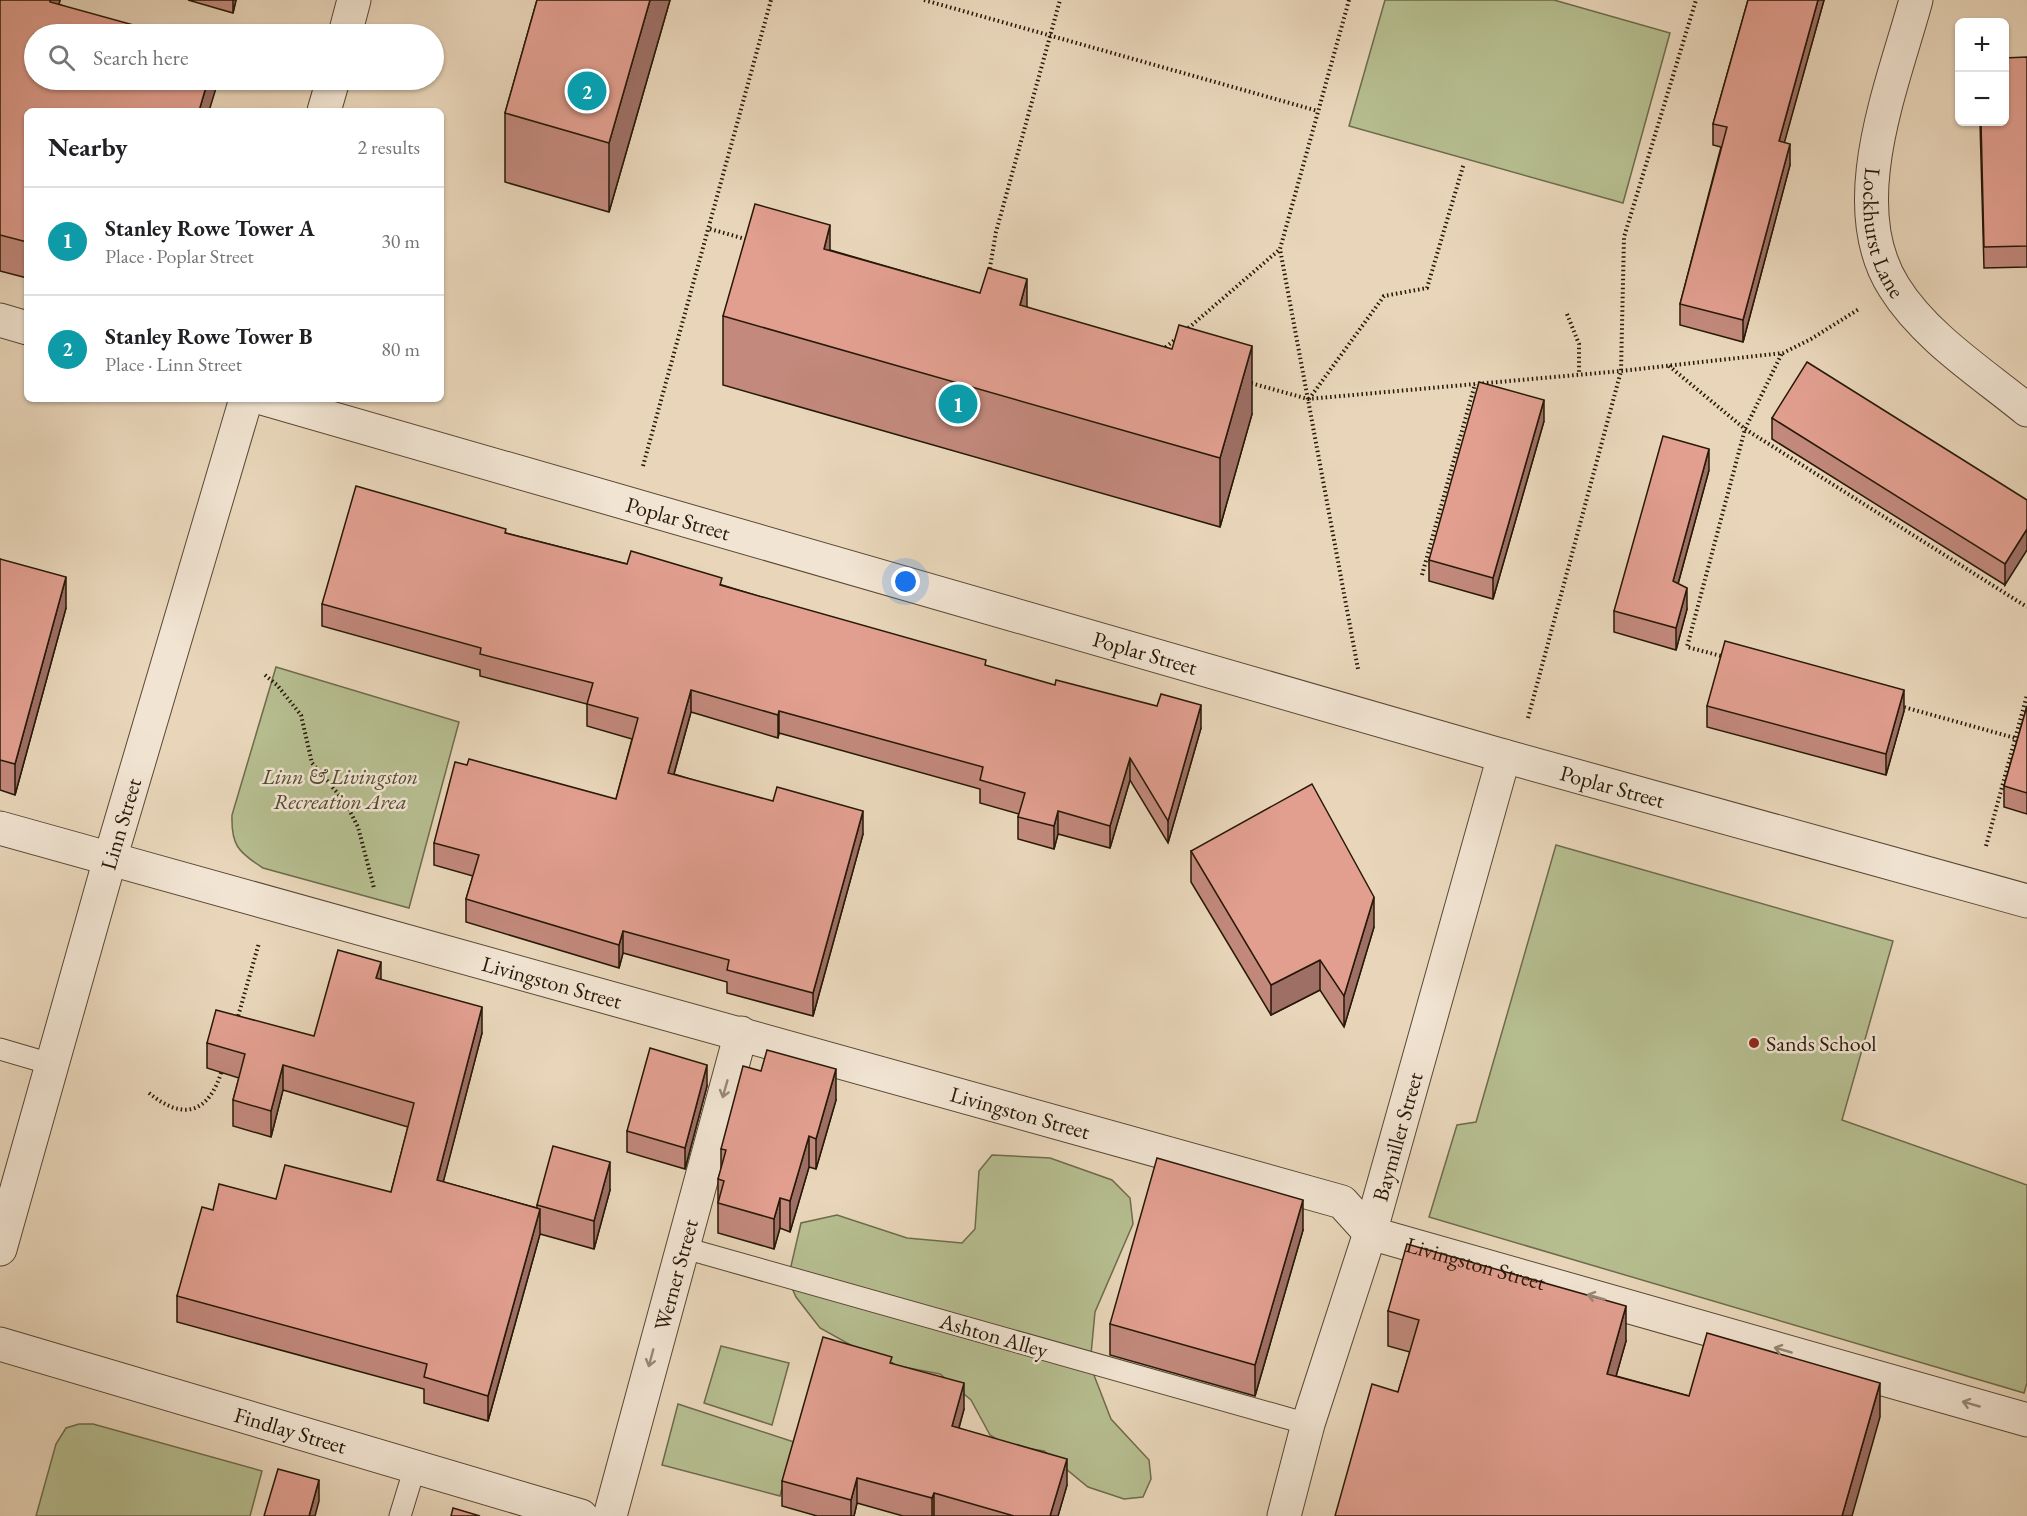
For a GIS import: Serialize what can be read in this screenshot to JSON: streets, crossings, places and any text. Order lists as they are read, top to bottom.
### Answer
{
  "streets": {
    "street": [
      "Lockhurst Lane",
      "Poplar Street",
      "Linn Street",
      "Livingston Street",
      "Baymiller Street",
      "Werner Street",
      "Findlay Street"
    ],
    "lane": ["Ashton Alley"]
  },
  "crossings": [
    ["Poplar Street", "Baymiller Street"],
    ["Linn Street", "Livingston Street"],
    ["Livingston Street", "Baymiller Street"],
    ["Livingston Street", "Werner Street"],
    ["Baymiller Street", "Ashton Alley"],
    ["Werner Street", "Ashton Alley"]
  ],
  "one_way": ["Werner Street"],
  "parks": ["Linn & Livingston Recreation Area"],
  "places": ["Sands School"],
  "page": {
    "map_buttons": ["+", "−"],
    "search": "Search here",
    "pins": ["2", "1"],
    "heading": ["Nearby", "2 results"],
    "list": [
      {
        "mark": "1",
        "name": "Stanley Rowe Tower A",
        "note": "Place · Poplar Street",
        "value": "30 m"
      },
      {
        "mark": "2",
        "name": "Stanley Rowe Tower B",
        "note": "Place · Linn Street",
        "value": "80 m"
      }
    ]
  }
}
